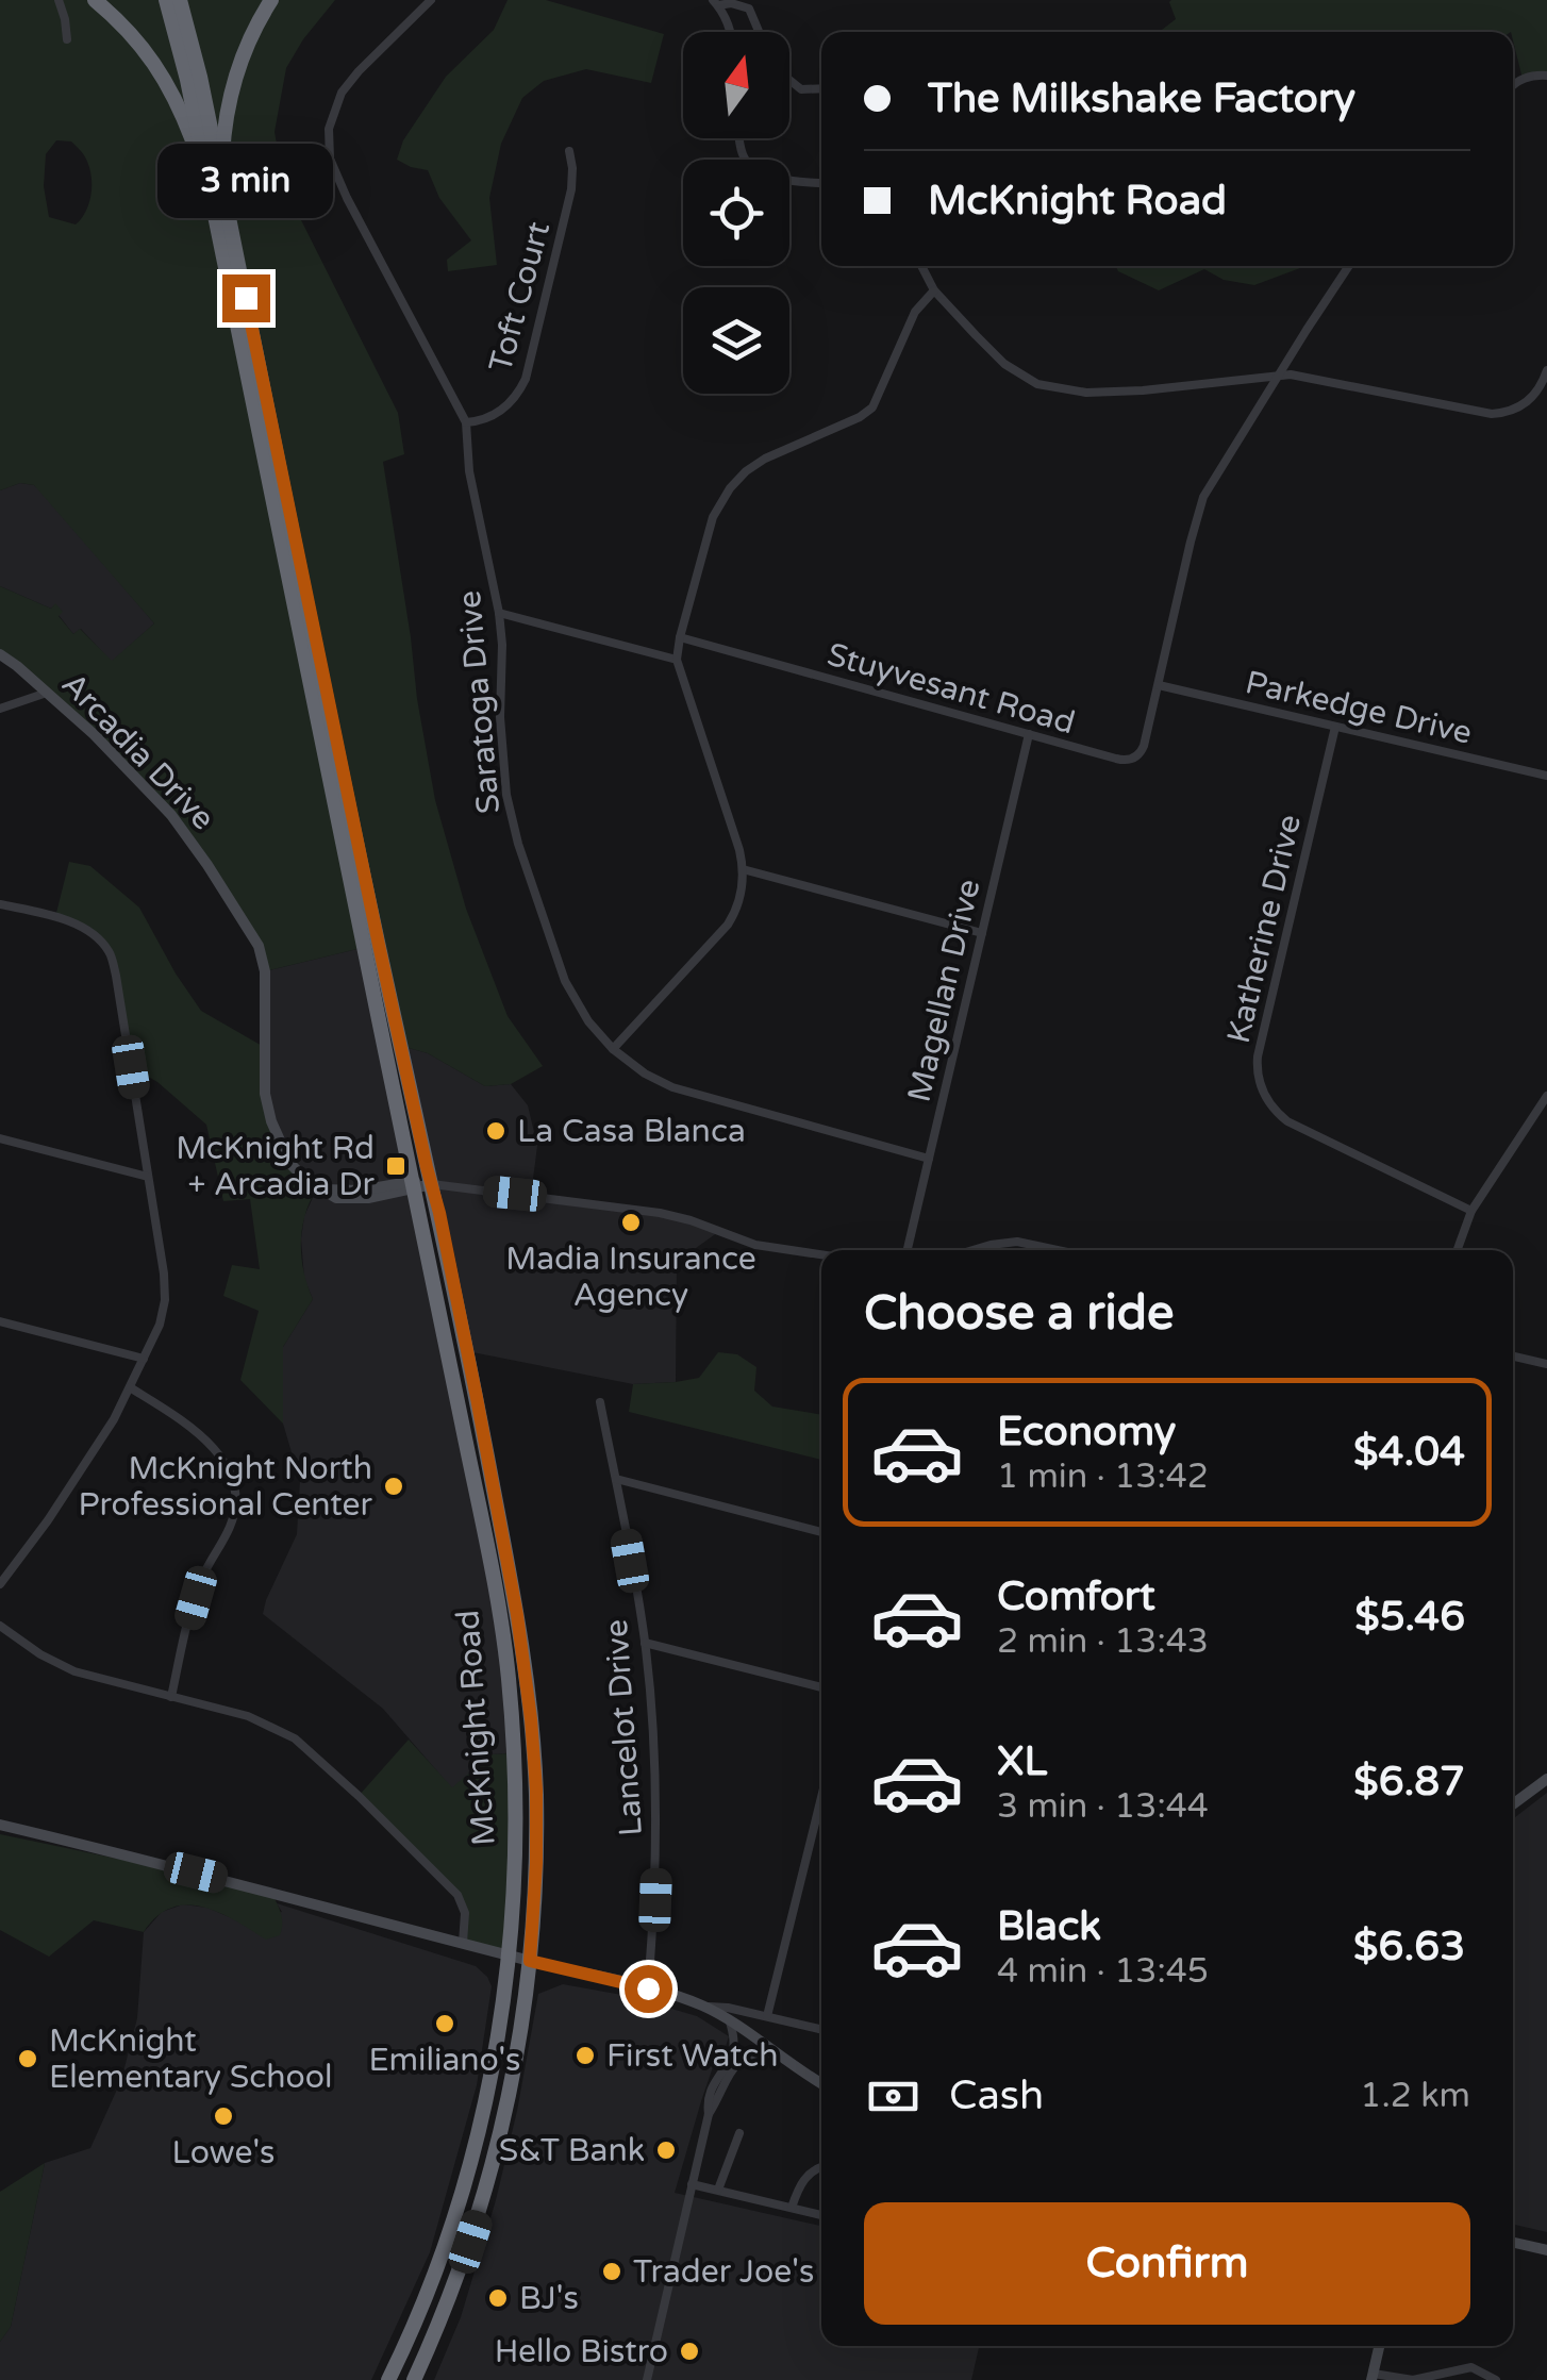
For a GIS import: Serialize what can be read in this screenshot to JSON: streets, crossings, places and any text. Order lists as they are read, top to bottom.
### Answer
{
  "streets": {
    "highway": ["McKnight Road"],
    "main road": ["Arcadia Drive"],
    "street": [
      "Toft Court",
      "Stuyvesant Road",
      "Saratoga Drive",
      "Parkedge Drive",
      "Katherine Drive",
      "Magellan Drive",
      "Lancelot Drive"
    ]
  },
  "crossings": [
    ["Toft Court", "Saratoga Drive"],
    ["Stuyvesant Road", "Parkedge Drive"],
    ["Stuyvesant Road", "Magellan Drive"],
    ["Saratoga Drive", "Magellan Drive"],
    ["Parkedge Drive", "Katherine Drive"],
    ["Arcadia Drive", "McKnight Road"]
  ],
  "places": {
    "other": [
      "La Casa Blanca",
      "Madia Insurance Agency",
      "McKnight North Professional Center",
      "Emiliano's",
      "First Watch",
      "McKnight Elementary School",
      "Lowe's",
      "S&T Bank",
      "Trader Joe's",
      "BJ's",
      "Hello Bistro"
    ],
    "transit": ["McKnight Rd + Arcadia Dr"]
  },
  "north": "top",
  "page": {
    "banner": ["The Milkshake Factory", "McKnight Road"],
    "bubble": "3 min",
    "heading": "Choose a ride",
    "list": [
      {
        "name": "Economy",
        "note": "1 min · 13:42",
        "value": "$4.04"
      },
      {
        "name": "Comfort",
        "note": "2 min · 13:43",
        "value": "$5.46"
      },
      {
        "name": "XL",
        "note": "3 min · 13:44",
        "value": "$6.87"
      },
      {
        "name": "Black",
        "note": "4 min · 13:45",
        "value": "$6.63"
      }
    ],
    "pay": ["Cash", "1.2 km"],
    "buttons": "Confirm"
  }
}
